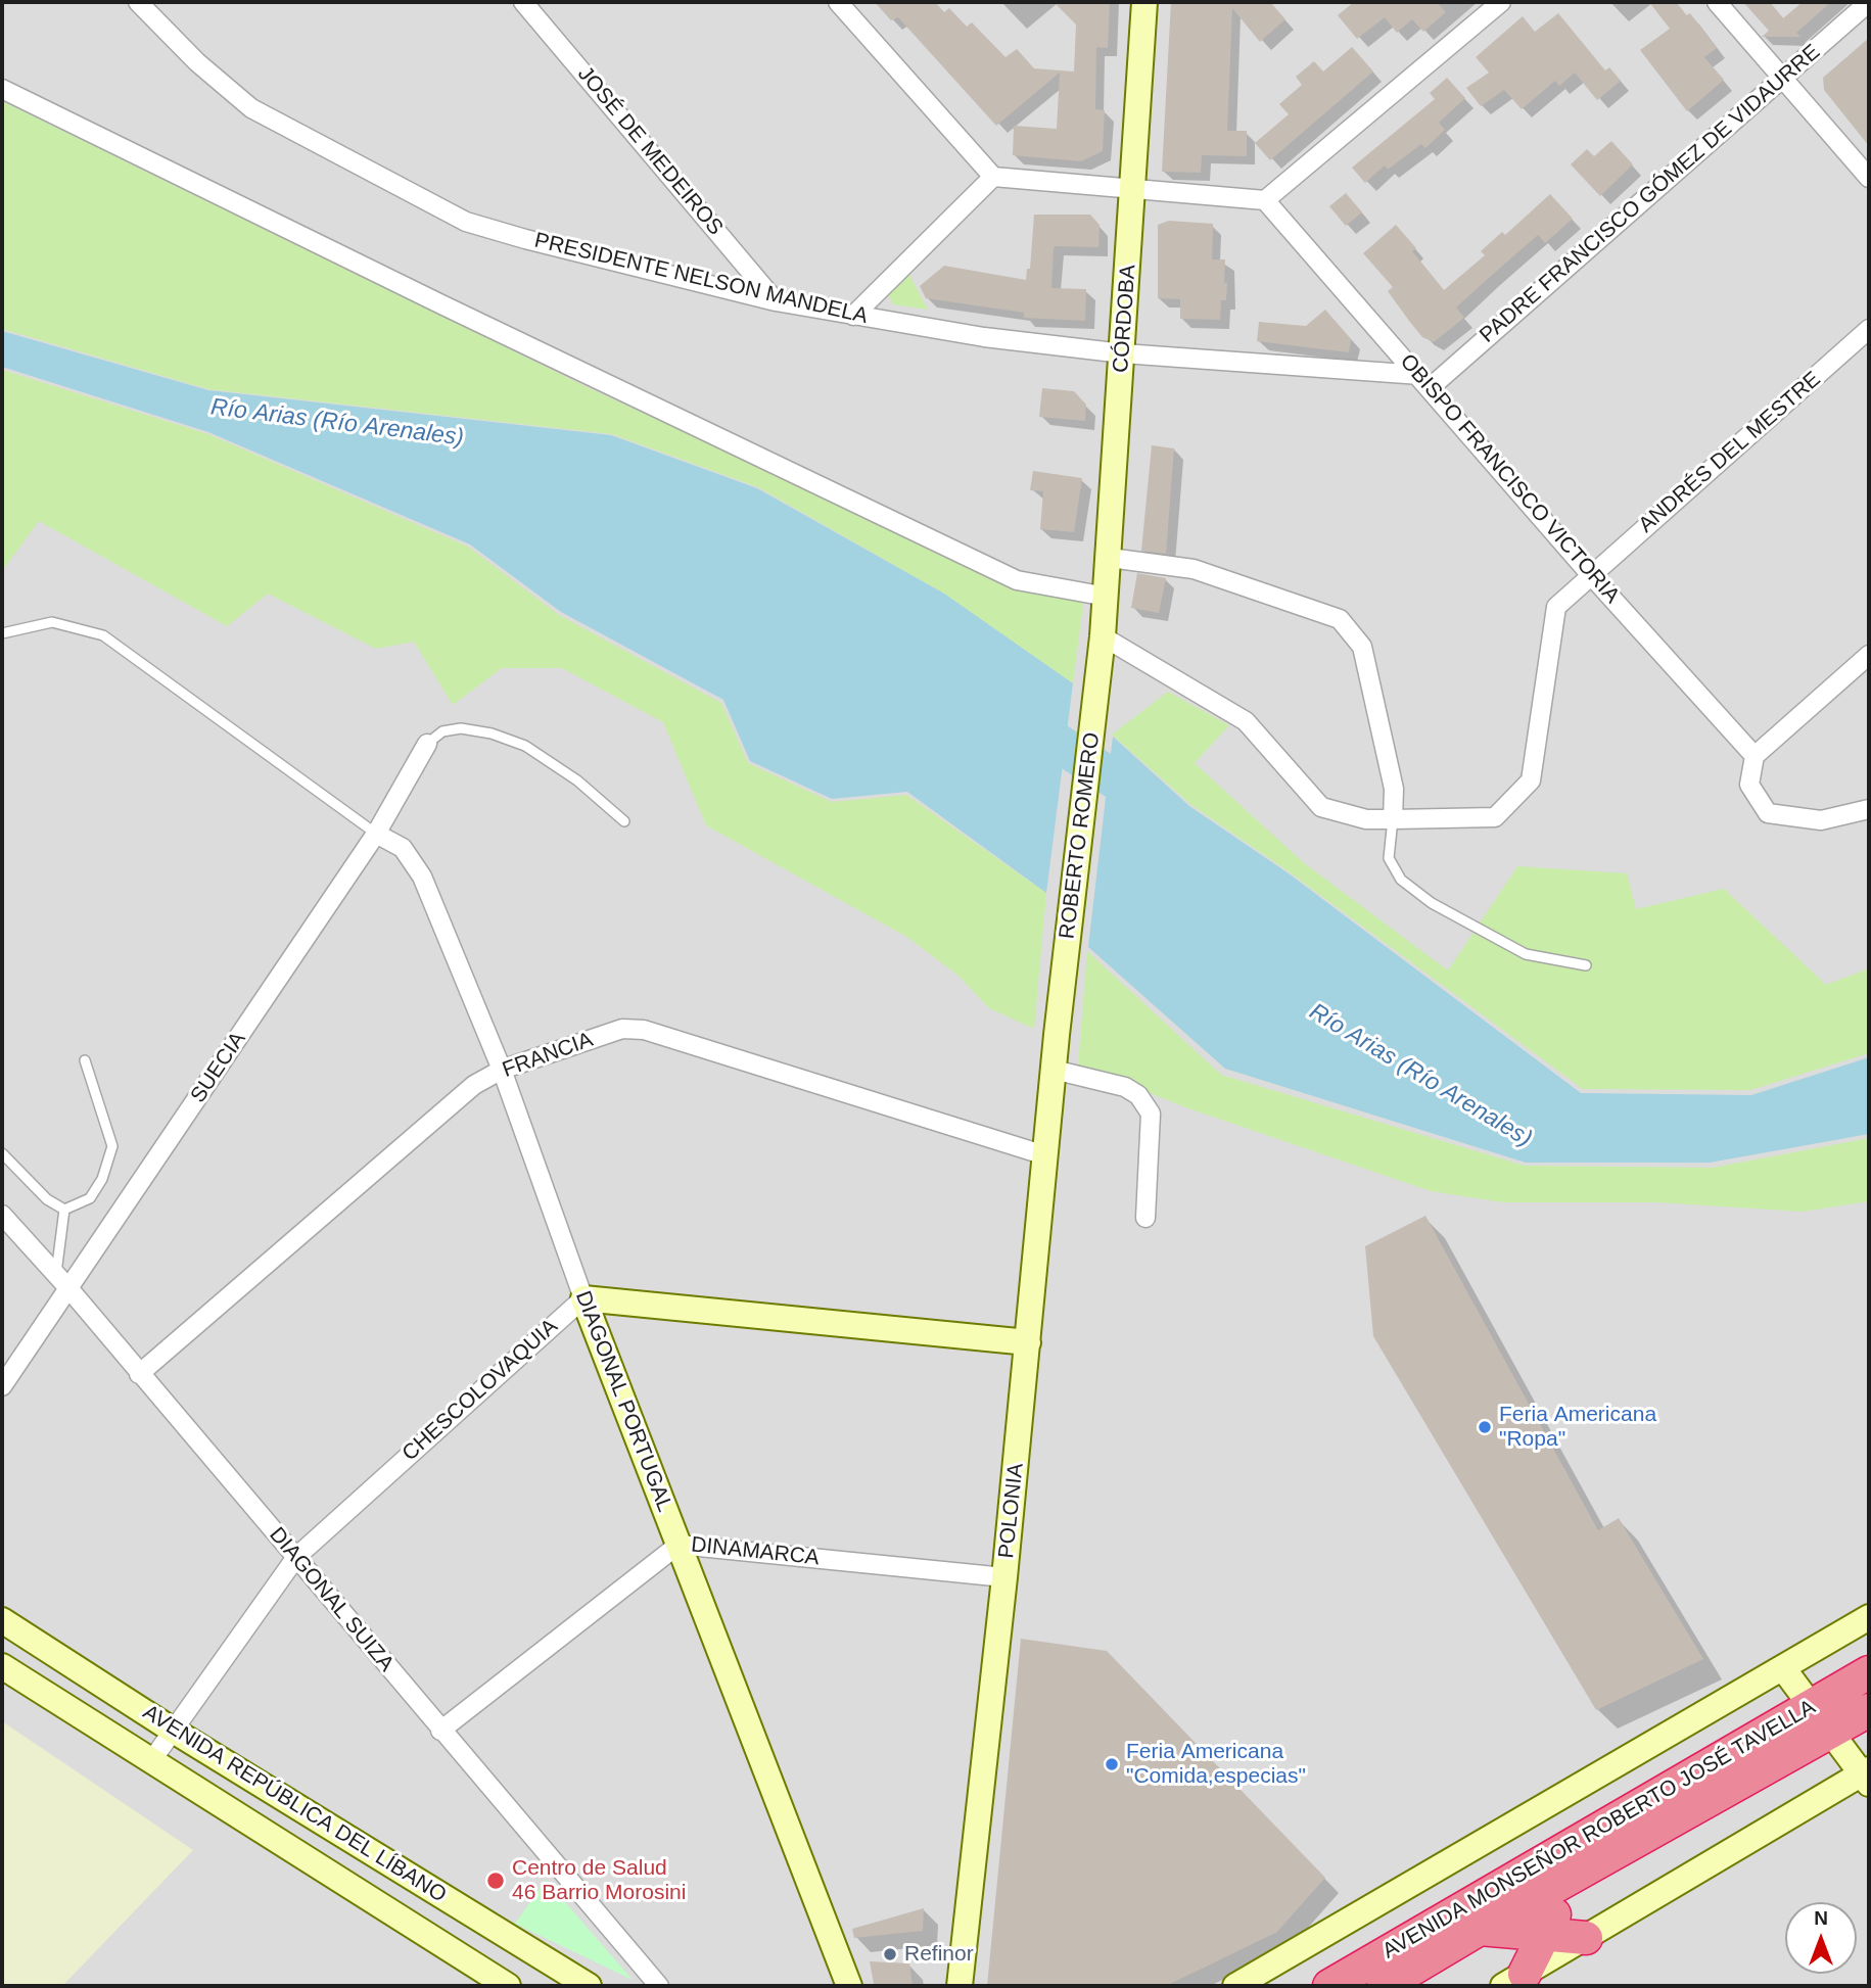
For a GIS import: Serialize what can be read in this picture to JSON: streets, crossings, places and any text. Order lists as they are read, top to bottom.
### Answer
{
  "streets": {
    "highway": ["AVENIDA MONSEÑOR ROBERTO JOSÉ TAVELLA"],
    "main road": [
      "CÓRDOBA",
      "ROBERTO ROMERO",
      "DIAGONAL PORTUGAL",
      "POLONIA",
      "AVENIDA REPÚBLICA DEL LÍBANO"
    ],
    "street": [
      "JOSÉ DE MEDEIROS",
      "PADRE FRANCISCO GÓMEZ DE VIDAURRE",
      "PRESIDENTE NELSON MANDELA",
      "ANDRÉS DEL MESTRE",
      "OBISPO FRANCISCO VICTORIA",
      "FRANCIA",
      "SUECIA",
      "CHESCOLOVAQUIA",
      "DINAMARCA",
      "DIAGONAL SUIZA"
    ]
  },
  "crossings": [
    ["JOSÉ DE MEDEIROS", "PRESIDENTE NELSON MANDELA"],
    ["PADRE FRANCISCO GÓMEZ DE VIDAURRE", "PRESIDENTE NELSON MANDELA"],
    ["PADRE FRANCISCO GÓMEZ DE VIDAURRE", "OBISPO FRANCISCO VICTORIA"],
    ["PRESIDENTE NELSON MANDELA", "CÓRDOBA"],
    ["PRESIDENTE NELSON MANDELA", "OBISPO FRANCISCO VICTORIA"],
    ["CÓRDOBA", "ROBERTO ROMERO"],
    ["ANDRÉS DEL MESTRE", "OBISPO FRANCISCO VICTORIA"],
    ["ROBERTO ROMERO", "POLONIA"],
    ["FRANCIA", "DIAGONAL PORTUGAL"],
    ["FRANCIA", "POLONIA"],
    ["FRANCIA", "DIAGONAL SUIZA"],
    ["SUECIA", "DIAGONAL PORTUGAL"],
    ["SUECIA", "DIAGONAL SUIZA"],
    ["CHESCOLOVAQUIA", "DIAGONAL PORTUGAL"],
    ["CHESCOLOVAQUIA", "DIAGONAL SUIZA"],
    ["CHESCOLOVAQUIA", "AVENIDA REPÚBLICA DEL LÍBANO"],
    ["DIAGONAL PORTUGAL", "DINAMARCA"],
    ["POLONIA", "DINAMARCA"],
    ["DINAMARCA", "DIAGONAL SUIZA"]
  ],
  "water": ["Río Arias (Río Arenales)"],
  "places": [
    "Feria Americana \"Ropa\"",
    "Feria Americana \"Comida,especias\"",
    "Centro de Salud 46 Barrio Morosini",
    "Refinor"
  ],
  "north": "top"
}
